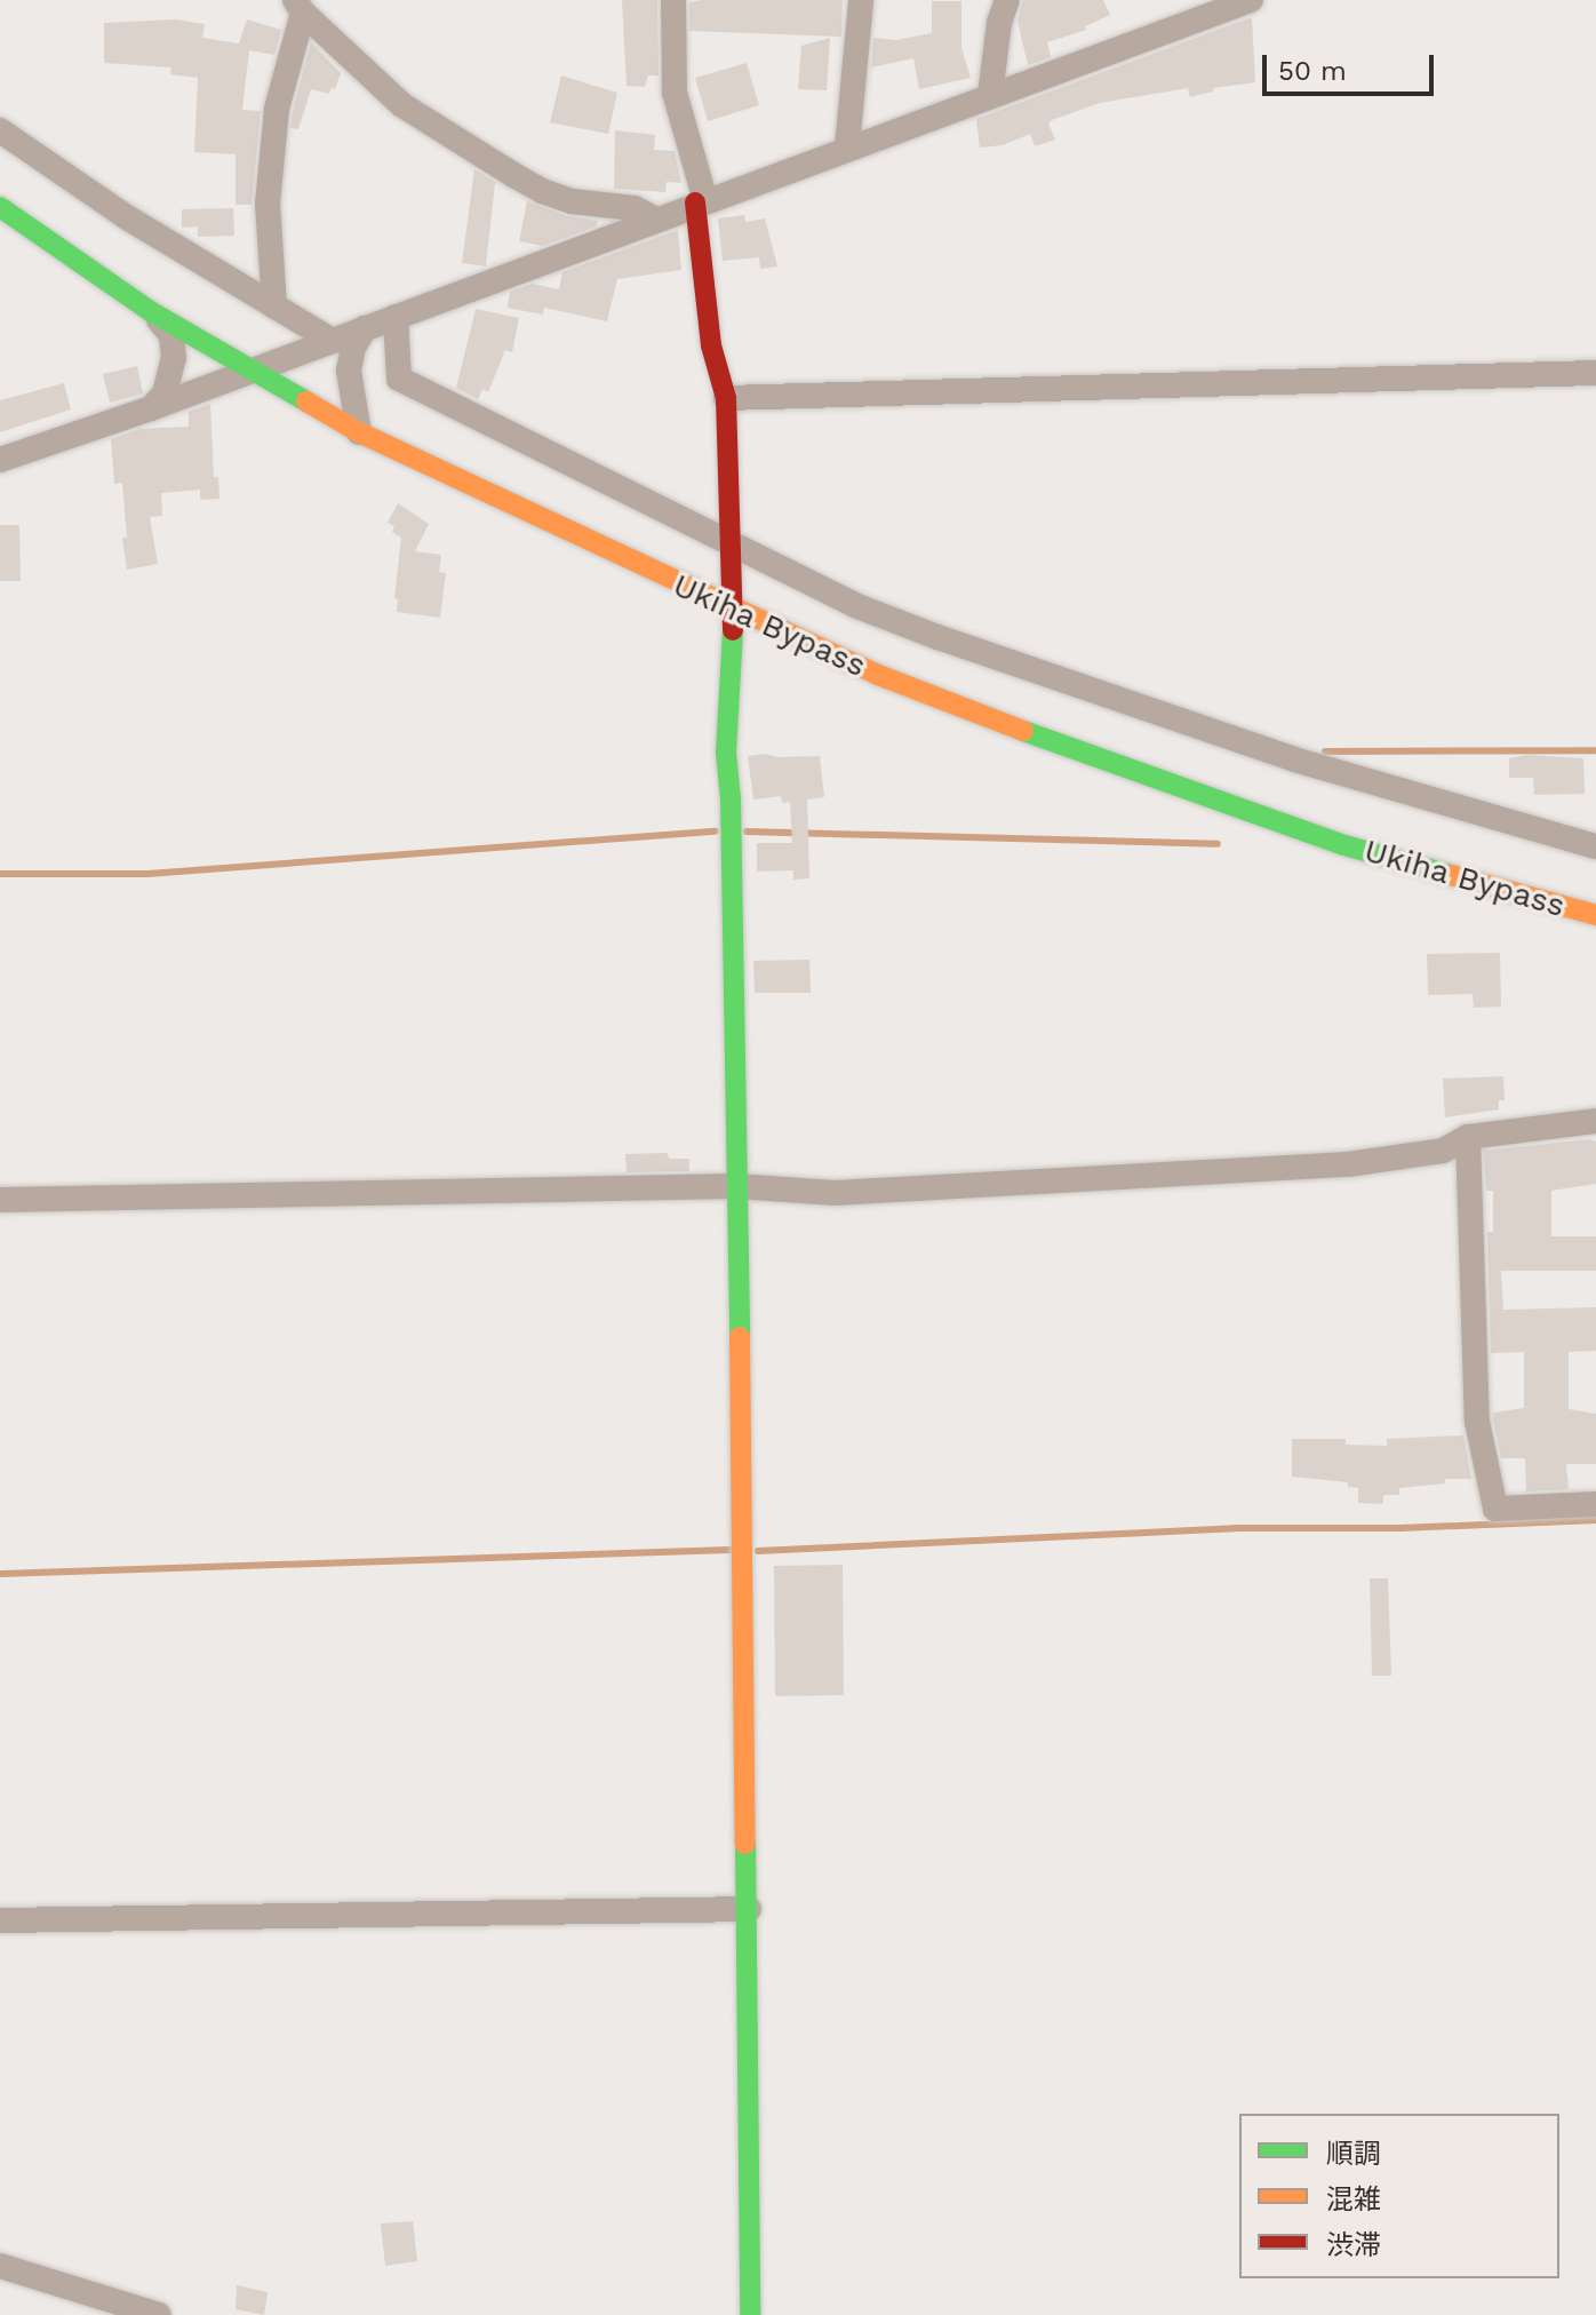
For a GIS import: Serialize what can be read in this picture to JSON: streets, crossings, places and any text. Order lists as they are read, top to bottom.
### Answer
{
  "streets": {
    "main road": ["Ukiha Bypass"]
  },
  "legend": ["順調", "混雑", "渋滞"],
  "scale_bar": "50 m"
}
